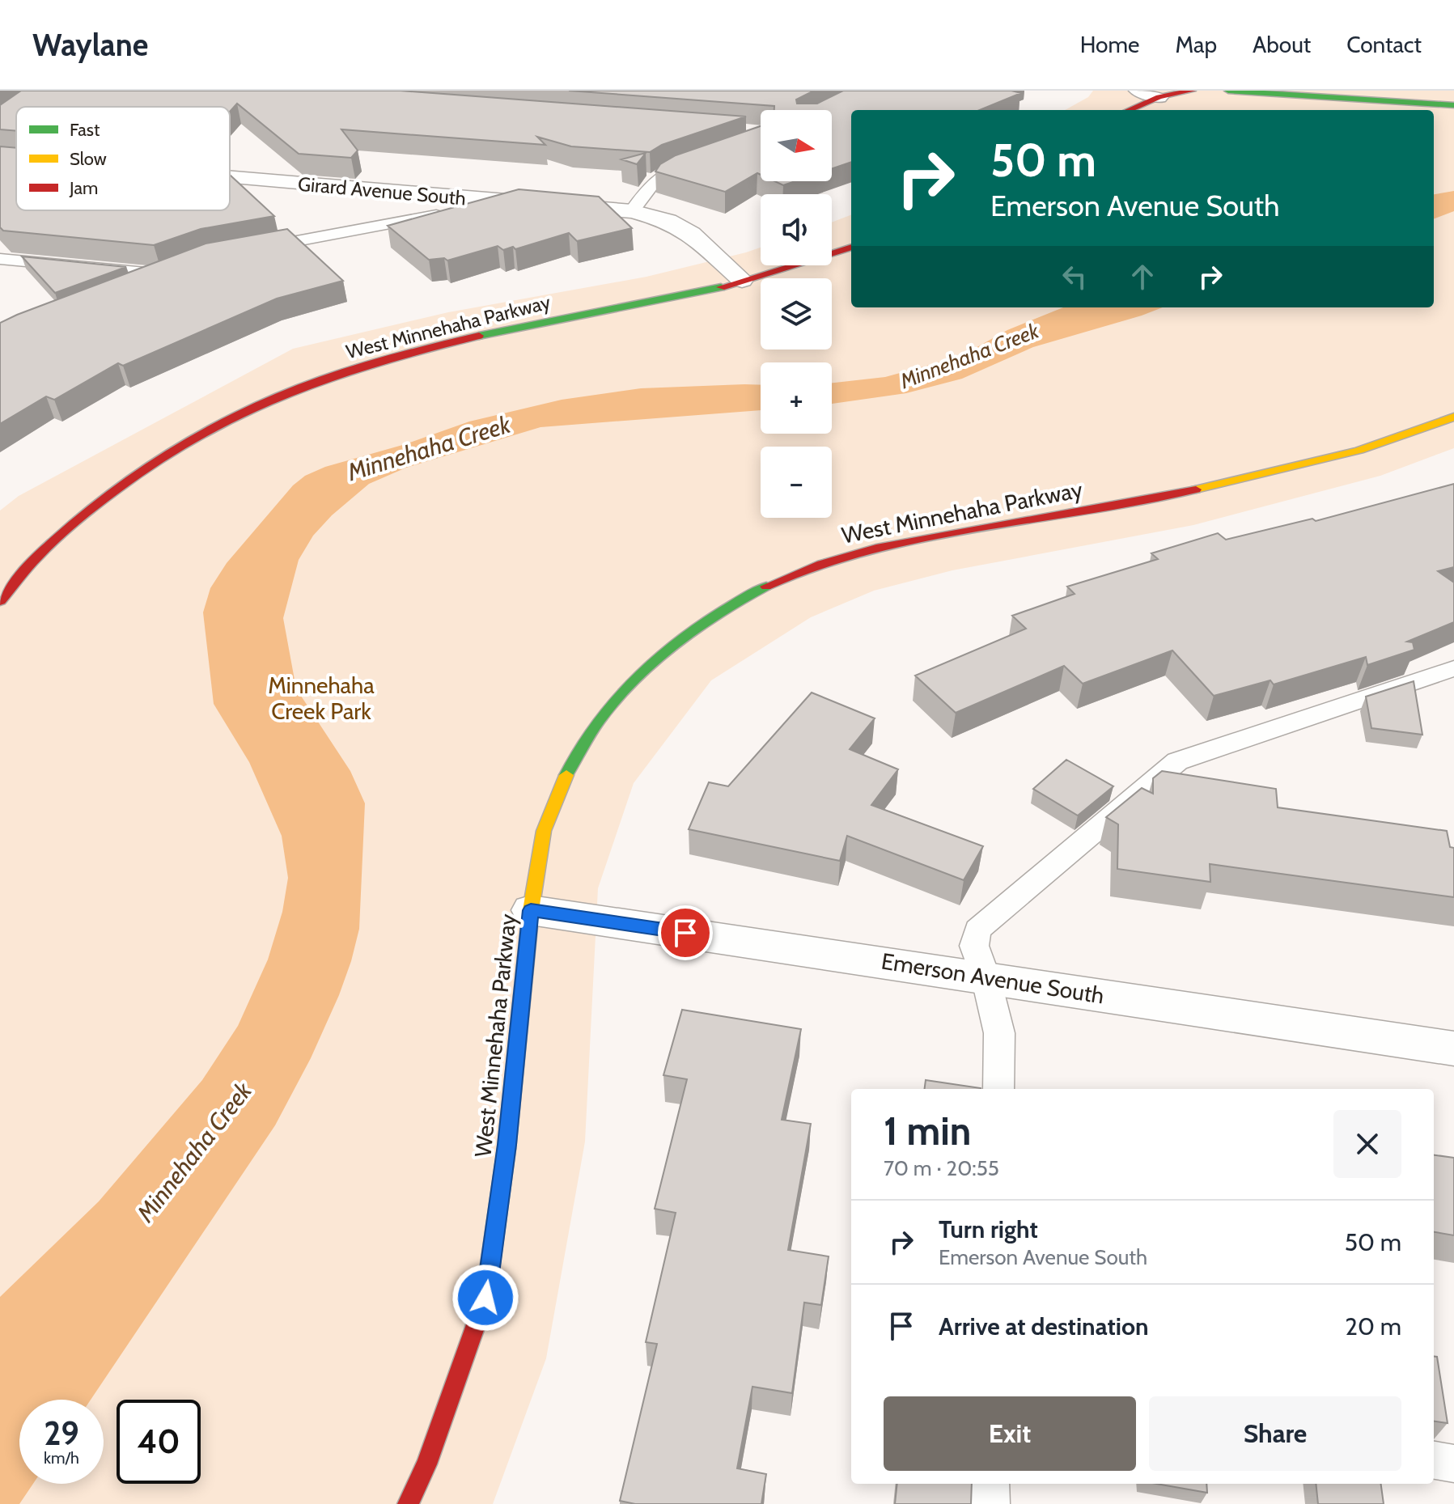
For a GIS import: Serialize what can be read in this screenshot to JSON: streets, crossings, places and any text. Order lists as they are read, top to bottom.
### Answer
{
  "streets": {
    "street": ["Girard Avenue South", "West Minnehaha Parkway", "Emerson Avenue South"]
  },
  "crossings": [
    ["Girard Avenue South", "West Minnehaha Parkway"],
    ["West Minnehaha Parkway", "Emerson Avenue South"]
  ],
  "water": ["Minnehaha Creek"],
  "parks": ["Minnehaha Creek Park"],
  "legend": ["Fast", "Slow", "Jam"],
  "north": "right",
  "page": {
    "header": "Waylane",
    "nav": [
      "Home",
      "Map",
      "About",
      "Contact"
    ],
    "map_buttons": ["+", "−"],
    "turn": ["50 m", "Emerson Avenue South"],
    "heading": ["1 min", "70 m · 20:55"],
    "list": [
      {
        "name": "Turn right",
        "note": "Emerson Avenue South",
        "value": "50 m"
      },
      {
        "name": "Arrive at destination",
        "value": "20 m"
      }
    ],
    "buttons": ["Exit", "Share"],
    "speed": "29 km/h",
    "limit": "40"
  }
}
